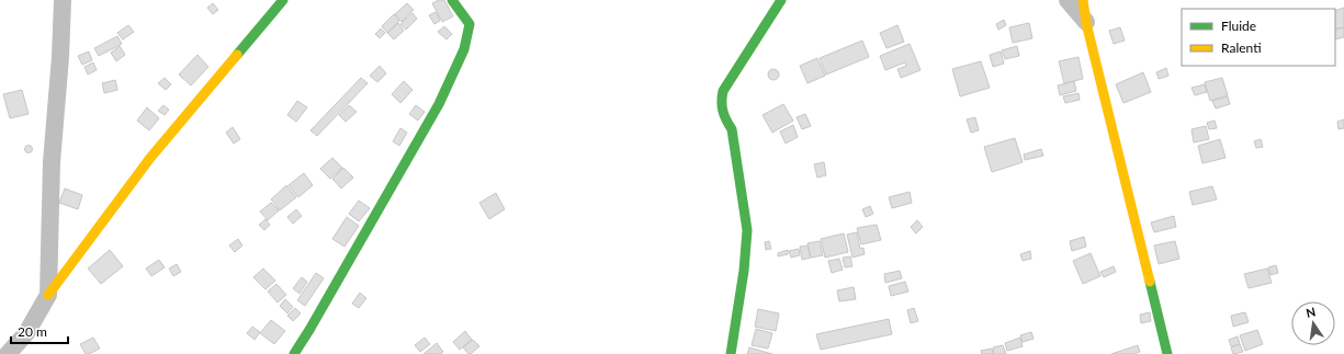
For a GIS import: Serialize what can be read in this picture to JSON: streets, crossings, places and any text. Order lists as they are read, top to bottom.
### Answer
{
  "legend": ["Fluide", "Ralenti"],
  "scale_bar": "20 m",
  "north": "top"
}
